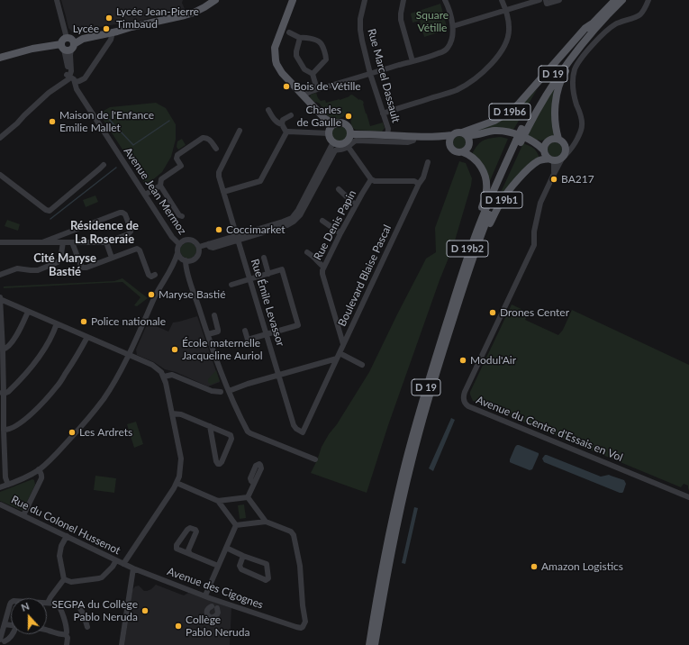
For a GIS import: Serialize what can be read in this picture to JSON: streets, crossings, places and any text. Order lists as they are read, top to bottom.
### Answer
{
  "streets": {
    "main road": [
      "D 19",
      "D 19b6",
      "D 19b1",
      "D 19b2"
    ],
    "street": [
      "Rue Marcel Dassault",
      "Avenue Jean Mermoz",
      "Rue Denis Papin",
      "Boulevard Blaise Pascal",
      "Rue Émile Levassor",
      "Avenue du Centre d'Essais en Vol",
      "Rue du Colonel Hussenot",
      "Avenue des Cigognes"
    ]
  },
  "crossings": [
    ["D 19", "D 19b6"],
    ["D 19", "D 19b1"],
    ["D 19", "D 19b2"],
    ["D 19b6", "D 19b2"],
    ["Rue Denis Papin", "Boulevard Blaise Pascal"],
    ["Boulevard Blaise Pascal", "Rue Émile Levassor"],
    ["Rue du Colonel Hussenot", "Avenue des Cigognes"]
  ],
  "districts": ["Résidence de La Roseraie", "Cité Maryse Bastié"],
  "parks": ["Square Vétille"],
  "places": [
    "Lycée Jean-Pierre Timbaud",
    "Lycée",
    "Bois de Vétille",
    "Charles de Gaulle",
    "Maison de l'Enfance Emilie Mallet",
    "BA217",
    "Coccimarket",
    "Maryse Bastié",
    "Drones Center",
    "Police nationale",
    "École maternelle Jacqueline Auriol",
    "Modul'Air",
    "Les Ardrets",
    "Amazon Logistics",
    "SEGPA du Collège Pablo Neruda",
    "Collège Pablo Neruda"
  ],
  "north": "top"
}
